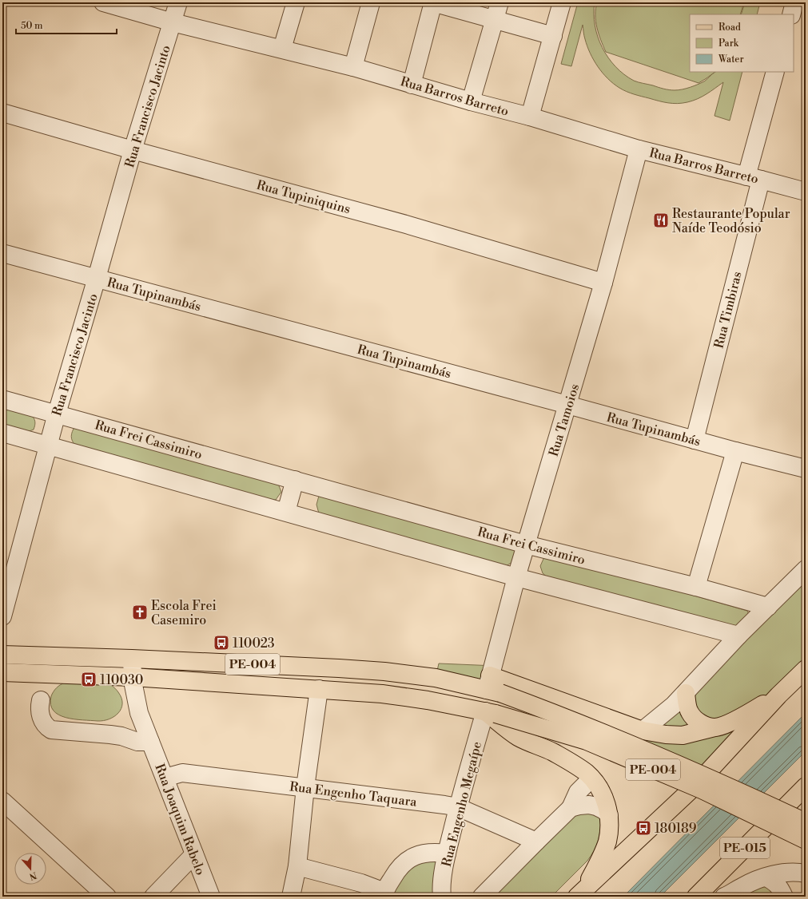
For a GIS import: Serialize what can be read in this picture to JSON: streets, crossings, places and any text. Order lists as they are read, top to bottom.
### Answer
{
  "streets": {
    "main road": ["PE-004", "PE-015"],
    "street": [
      "Rua Barros Barreto",
      "Rua Francisco Jacinto",
      "Rua Tupiniquins",
      "Rua Tupinambás",
      "Rua Timbiras",
      "Rua Tamoios",
      "Rua Frei Cassimiro",
      "Rua Engenho Taquara",
      "Rua Engenho Megaípe",
      "Rua Joaquim Rabelo"
    ]
  },
  "crossings": [
    ["Rua Barros Barreto", "Rua Francisco Jacinto"],
    ["Rua Barros Barreto", "Rua Timbiras"],
    ["Rua Barros Barreto", "Rua Tamoios"],
    ["Rua Francisco Jacinto", "Rua Tupiniquins"],
    ["Rua Francisco Jacinto", "Rua Tupinambás"],
    ["Rua Francisco Jacinto", "Rua Frei Cassimiro"],
    ["Rua Tupiniquins", "Rua Tamoios"],
    ["Rua Tupinambás", "Rua Timbiras"],
    ["Rua Tupinambás", "Rua Tamoios"],
    ["Rua Tamoios", "Rua Frei Cassimiro"],
    ["Rua Tamoios", "PE-004"],
    ["PE-004", "Rua Engenho Megaípe"],
    ["PE-004", "Rua Joaquim Rabelo"],
    ["Rua Engenho Taquara", "Rua Engenho Megaípe"],
    ["Rua Engenho Taquara", "Rua Joaquim Rabelo"]
  ],
  "places": {
    "restaurant": ["Restaurante Popular Naíde Teodósio"],
    "church": ["Escola Frei Casemiro"],
    "bus stop": ["110023", "110030", "180189"]
  },
  "legend": ["Road", "Park", "Water"],
  "scale_bar": "50 m",
  "north": "bottom"
}
